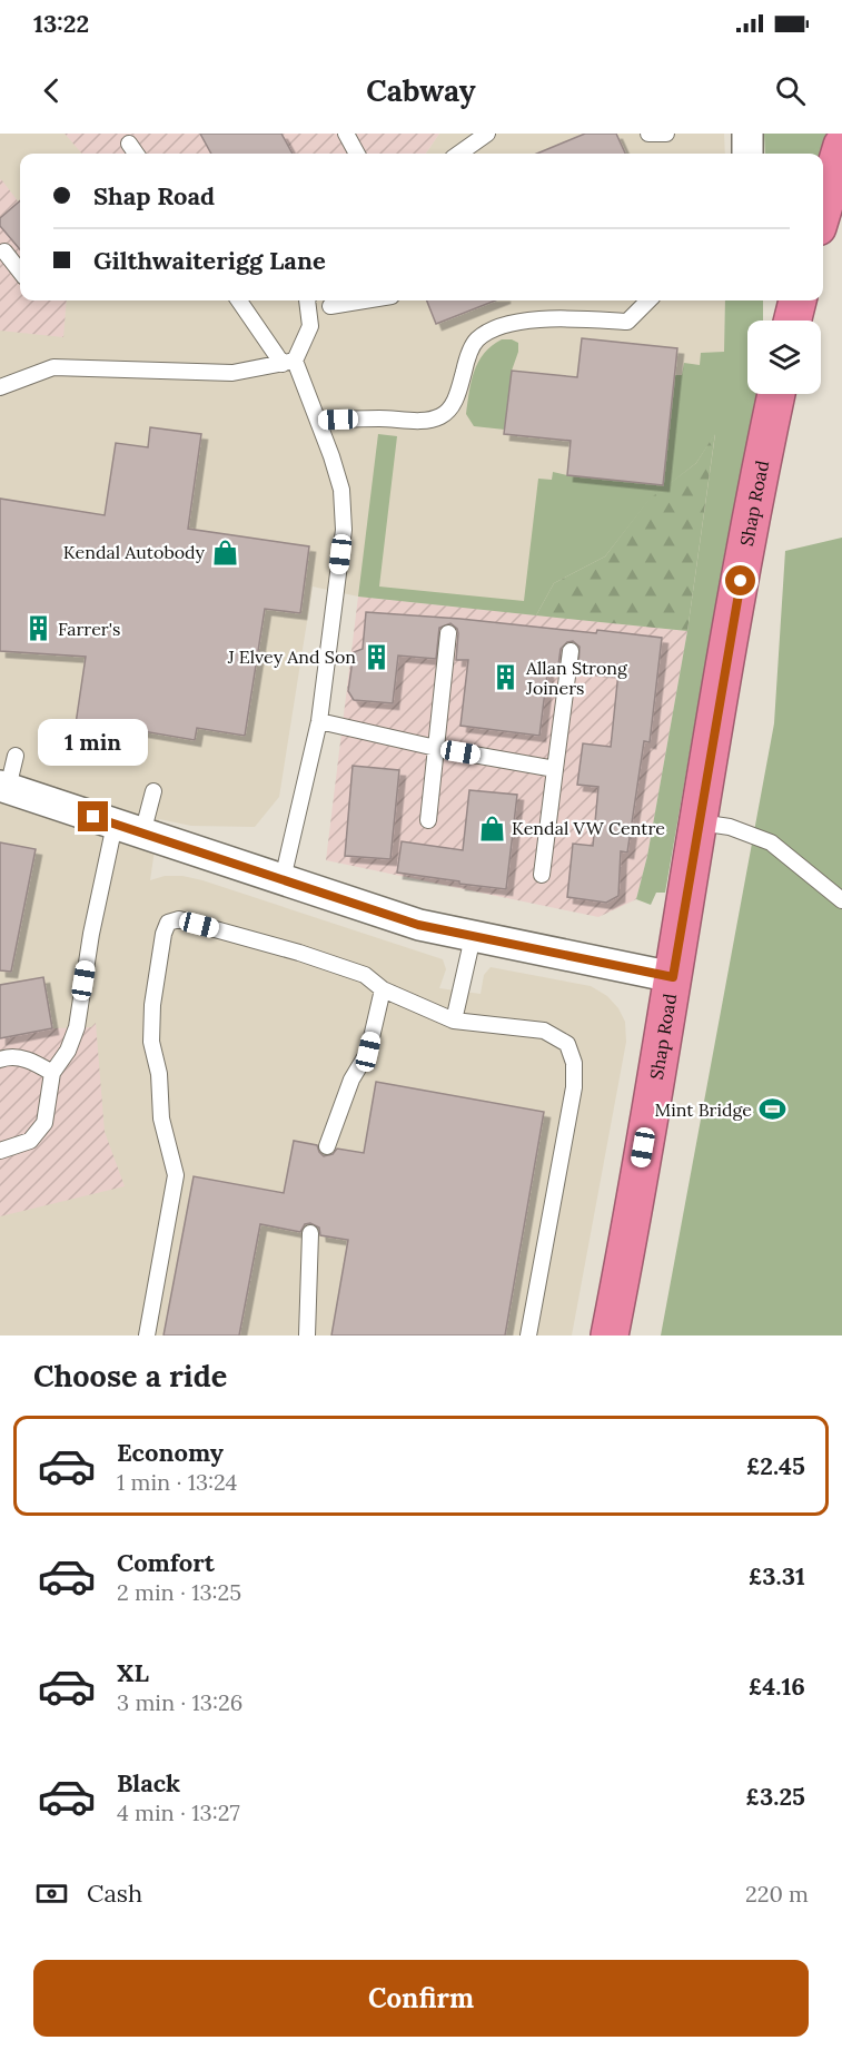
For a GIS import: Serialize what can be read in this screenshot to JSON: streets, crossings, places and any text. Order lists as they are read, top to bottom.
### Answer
{
  "streets": {
    "highway": ["Shap Road"]
  },
  "places": {
    "shop": ["Kendal Autobody", "Kendal VW Centre"],
    "building": ["Farrer's", "J Elvey And Son", "Allan Strong Joiners"],
    "sports": ["Mint Bridge"]
  },
  "page": {
    "status": "13:22",
    "header": "Cabway",
    "banner": ["Shap Road", "Gilthwaiterigg Lane"],
    "bubble": "1 min",
    "heading": "Choose a ride",
    "list": [
      {
        "name": "Economy",
        "note": "1 min · 13:24",
        "value": "£2.45"
      },
      {
        "name": "Comfort",
        "note": "2 min · 13:25",
        "value": "£3.31"
      },
      {
        "name": "XL",
        "note": "3 min · 13:26",
        "value": "£4.16"
      },
      {
        "name": "Black",
        "note": "4 min · 13:27",
        "value": "£3.25"
      }
    ],
    "pay": ["Cash", "220 m"],
    "buttons": "Confirm"
  }
}
